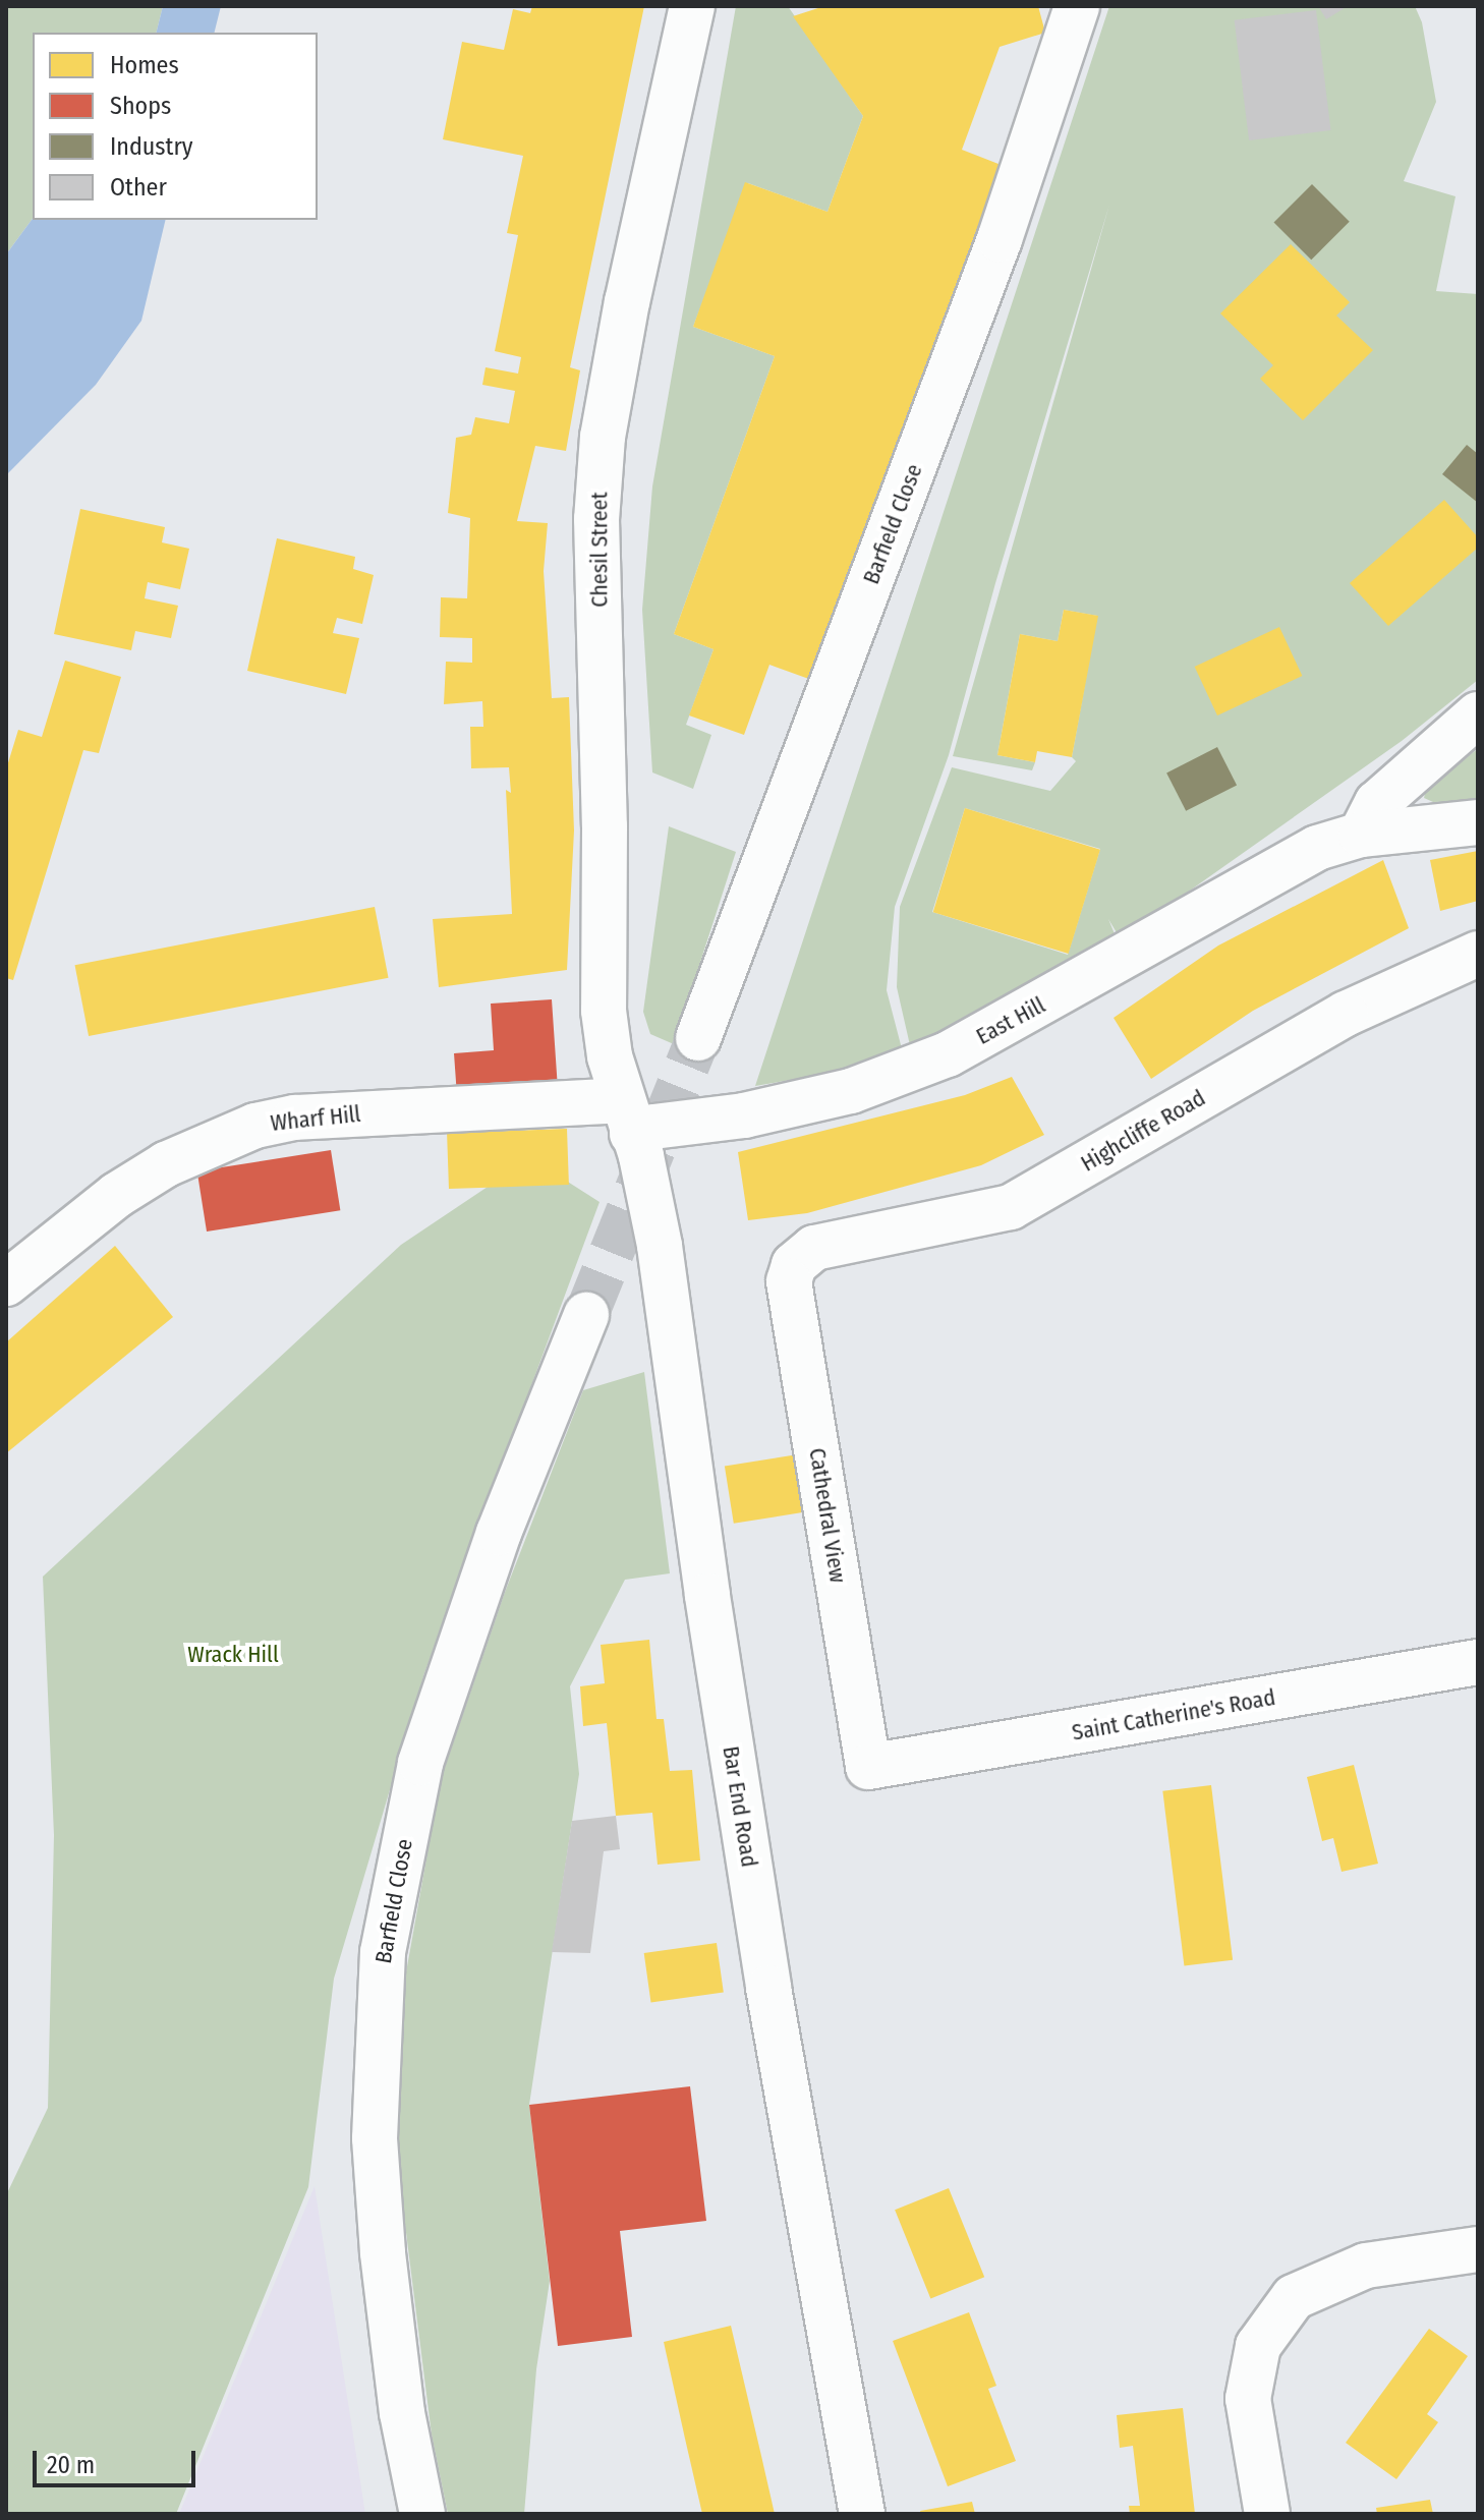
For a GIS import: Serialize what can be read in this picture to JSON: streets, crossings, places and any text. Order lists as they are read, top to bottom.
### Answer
{
  "streets": {
    "street": [
      "Barfield Close",
      "Chesil Street",
      "East Hill",
      "Wharf Hill",
      "Highcliffe Road",
      "Cathedral View",
      "Saint Catherine's Road",
      "Bar End Road"
    ]
  },
  "crossings": [
    ["Chesil Street", "East Hill"],
    ["Chesil Street", "Wharf Hill"],
    ["Chesil Street", "Bar End Road"],
    ["East Hill", "Wharf Hill"],
    ["East Hill", "Bar End Road"],
    ["Wharf Hill", "Bar End Road"],
    ["Highcliffe Road", "Cathedral View"],
    ["Cathedral View", "Saint Catherine's Road"]
  ],
  "parks": ["Wrack Hill"],
  "legend": [
    "Homes",
    "Shops",
    "Industry",
    "Other"
  ],
  "scale_bar": "20 m"
}
